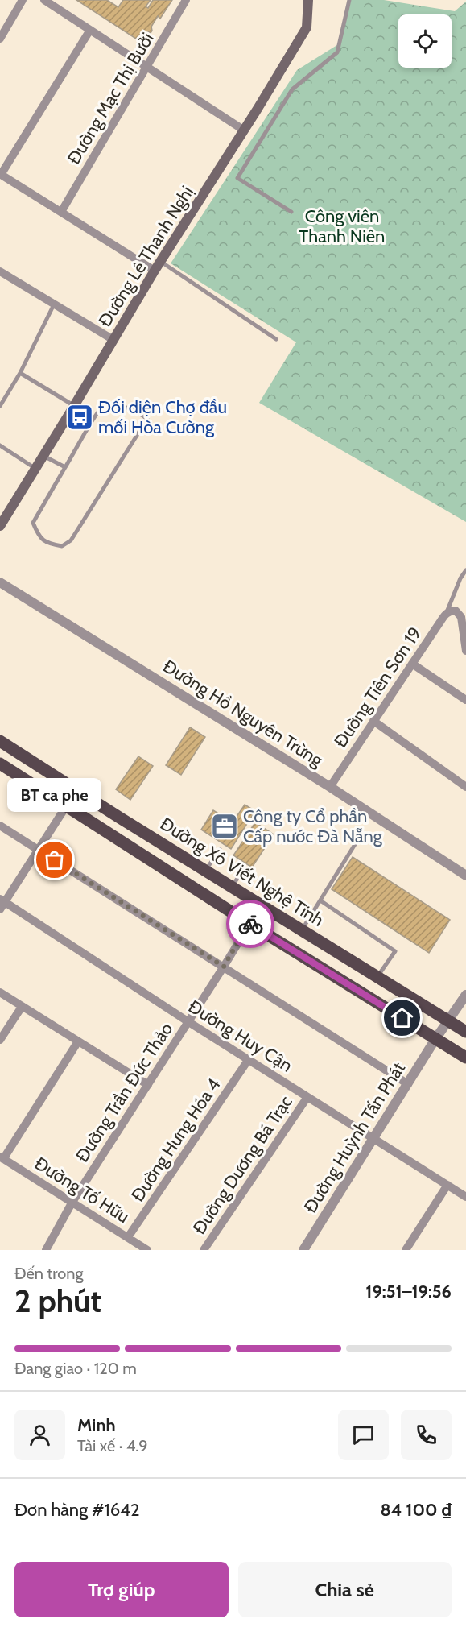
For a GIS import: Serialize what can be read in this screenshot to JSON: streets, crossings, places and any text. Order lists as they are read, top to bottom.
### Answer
{
  "streets": {
    "main road": ["Đường Lê Thanh Nghị", "Đường Xô Viết Nghệ Tĩnh"],
    "street": [
      "Đường Mạc Thị Bưởi",
      "Đường Tiên Sơn 19",
      "Đường Hồ Nguyên Trừng",
      "Đường Huy Cận",
      "Đường Trần Đức Thảo",
      "Đường Huỳnh Tấn Phát",
      "Đường Hưng Hóa 4",
      "Đường Dương Bá Trạc",
      "Đường Tố Hữu"
    ]
  },
  "crossings": [
    ["Đường Tiên Sơn 19", "Đường Hồ Nguyên Trừng"],
    ["Đường Xô Viết Nghệ Tĩnh", "Đường Trần Đức Thảo"],
    ["Đường Xô Viết Nghệ Tĩnh", "Đường Huỳnh Tấn Phát"],
    ["Đường Huy Cận", "Đường Trần Đức Thảo"],
    ["Đường Huy Cận", "Đường Huỳnh Tấn Phát"],
    ["Đường Huy Cận", "Đường Hưng Hóa 4"],
    ["Đường Huy Cận", "Đường Dương Bá Trạc"],
    ["Đường Trần Đức Thảo", "Đường Tố Hữu"],
    ["Đường Hưng Hóa 4", "Đường Tố Hữu"]
  ],
  "parks": ["Công viên Thanh Niên"],
  "places": {
    "bus stop": ["Đối diện Chợ đầu mối Hòa Cường"],
    "office": ["Công ty Cổ phần Cấp nước Đà Nẵng"],
    "other": ["BT ca phe"]
  },
  "page": {
    "bubble": "BT ca phe",
    "heading": ["2 phút", "Đến trong", "19:51–19:56"],
    "panel": [
      "Minh",
      "Tài xế · 4.9",
      "Đơn hàng #1642",
      "84 100 ₫"
    ],
    "bar": "Đang giao · 120 m",
    "buttons": ["Trợ giúp", "Chia sẻ"]
  }
}
